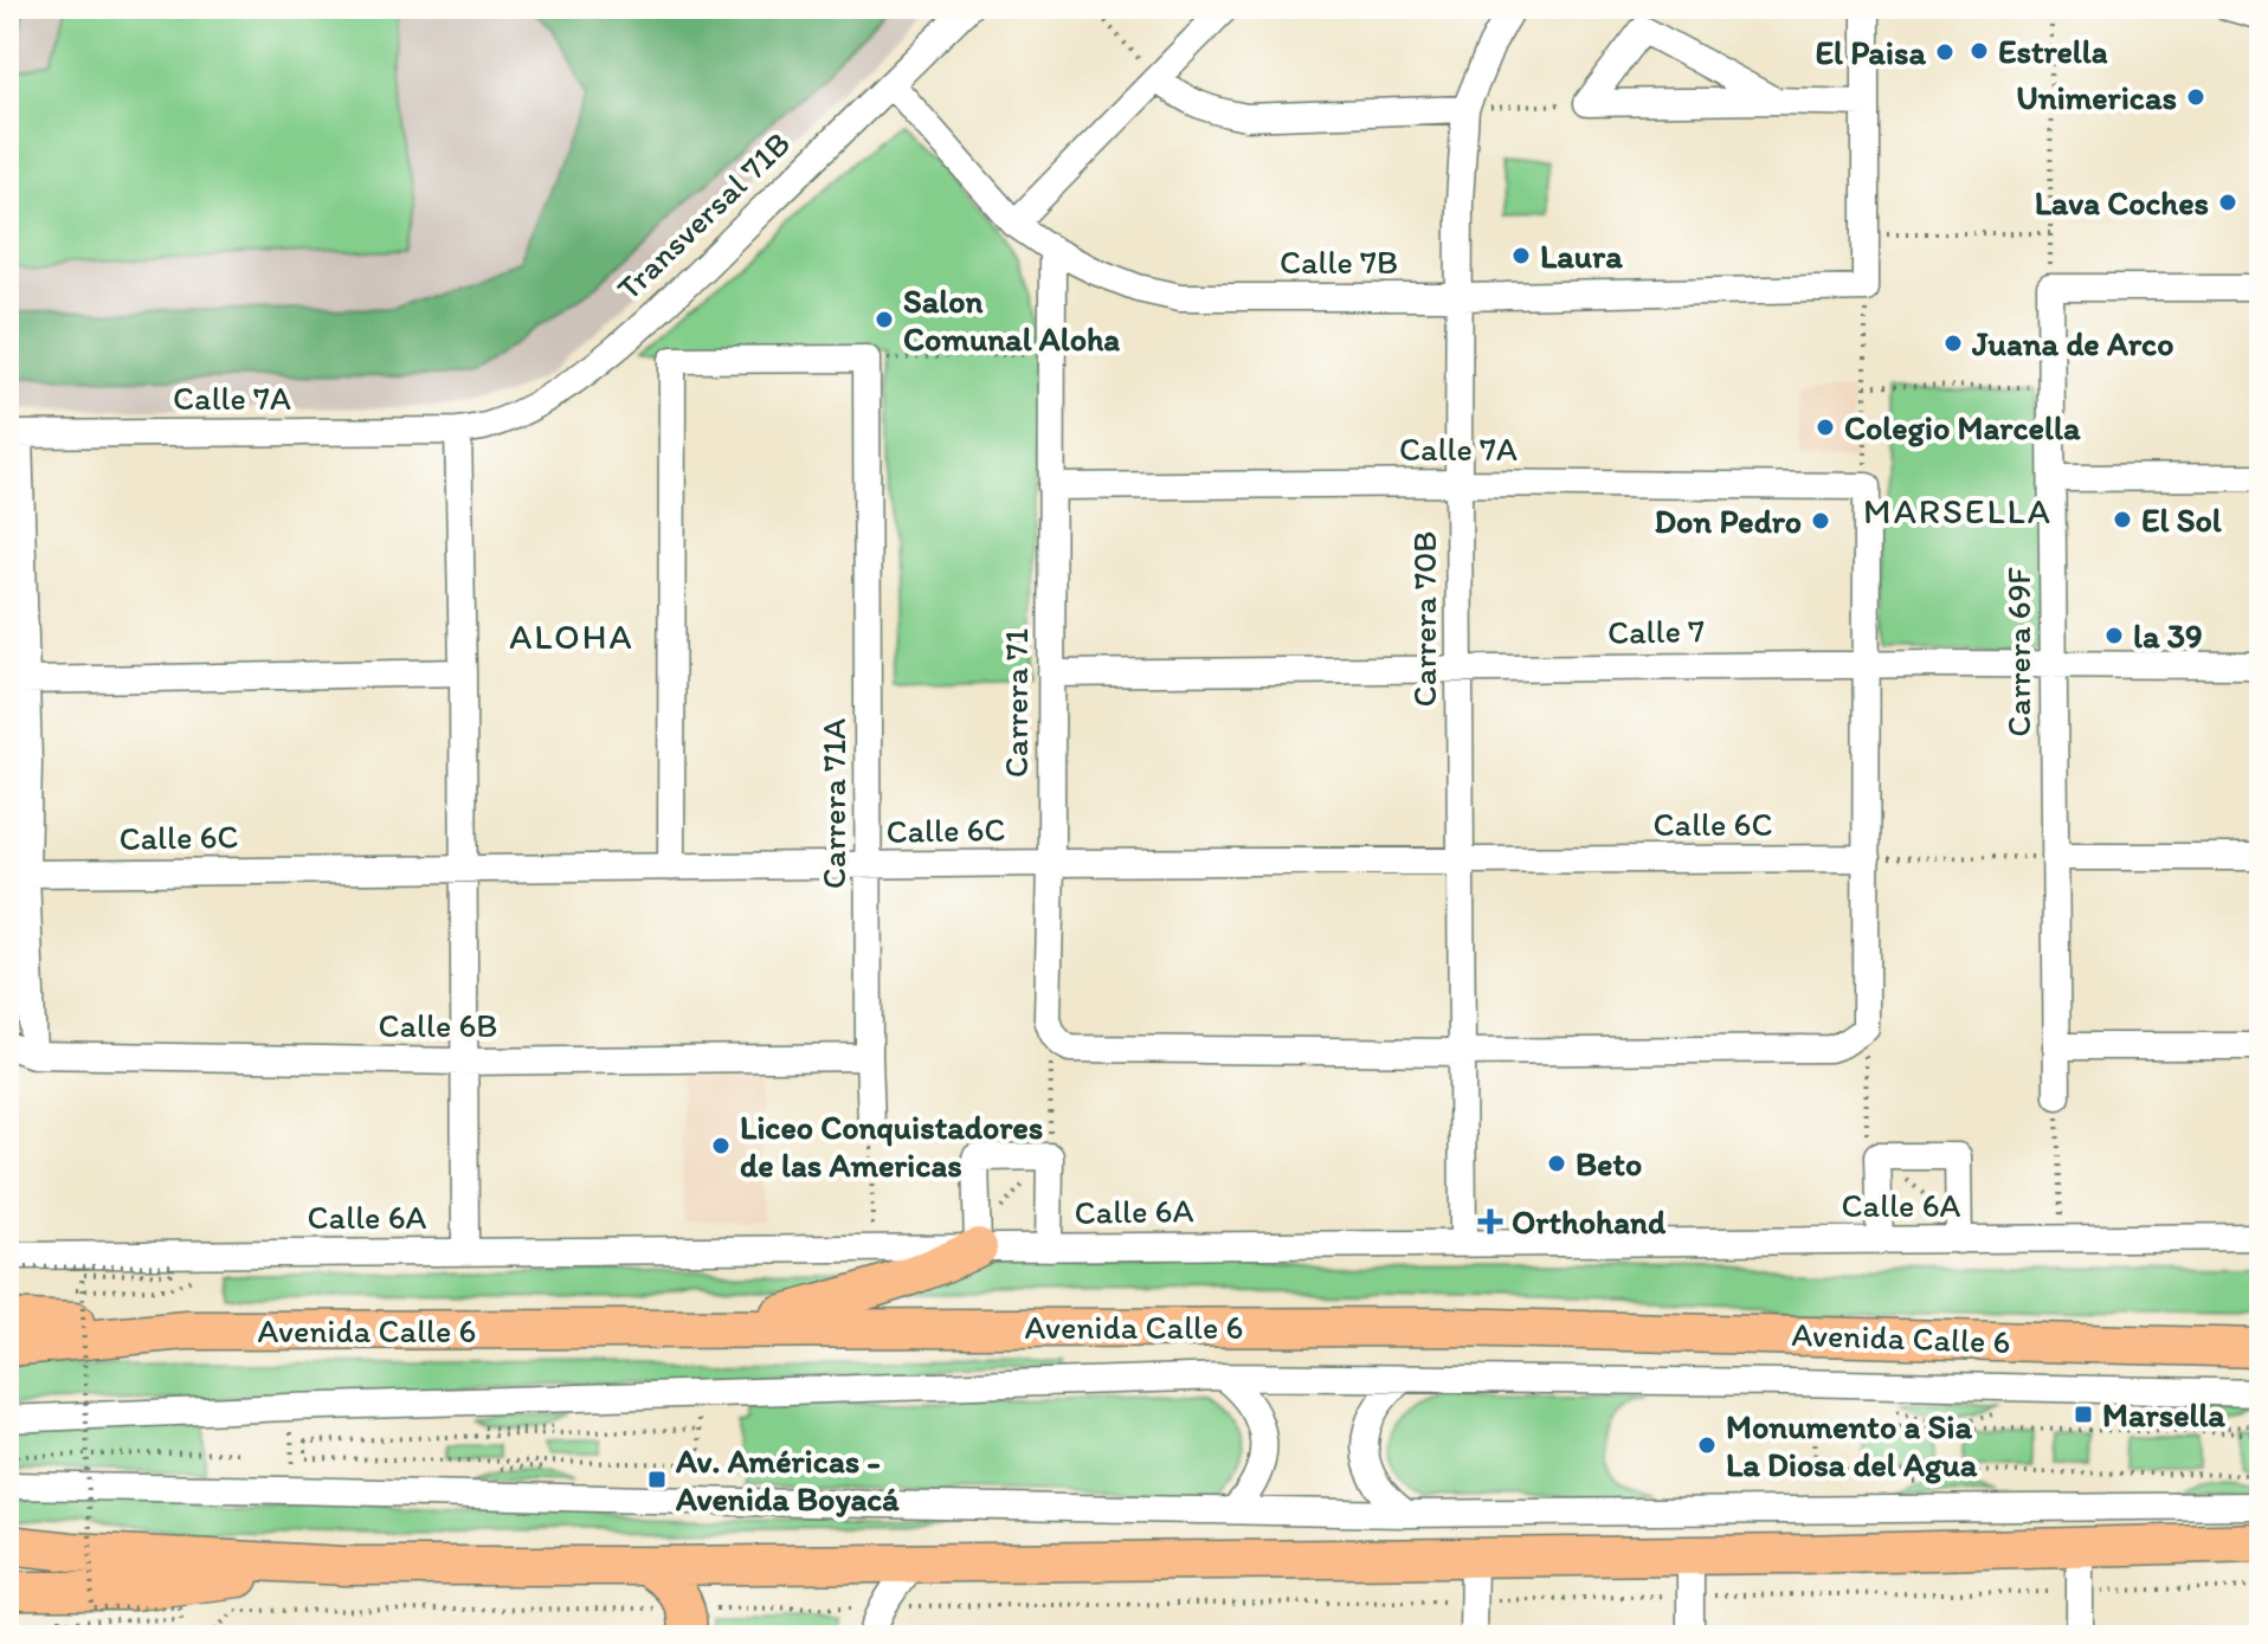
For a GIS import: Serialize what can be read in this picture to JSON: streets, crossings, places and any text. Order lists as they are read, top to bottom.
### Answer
{
  "streets": {
    "highway": ["Avenida Calle 6"],
    "street": [
      "Transversal 71B",
      "Calle 7B",
      "Calle 7A",
      "Carrera 70B",
      "Calle 7",
      "Carrera 69F",
      "Carrera 71",
      "Carrera 71A",
      "Calle 6C",
      "Calle 6B",
      "Calle 6A"
    ]
  },
  "crossings": [
    ["Transversal 71B", "Calle 7B"],
    ["Transversal 71B", "Calle 7A"],
    ["Calle 7B", "Carrera 70B"],
    ["Calle 7B", "Carrera 71"],
    ["Calle 7A", "Carrera 70B"],
    ["Calle 7A", "Carrera 71"],
    ["Carrera 70B", "Calle 7"],
    ["Carrera 70B", "Calle 6C"],
    ["Carrera 70B", "Calle 6A"],
    ["Calle 7", "Carrera 69F"],
    ["Calle 7", "Carrera 71"],
    ["Carrera 71", "Calle 6C"],
    ["Carrera 71A", "Calle 6C"],
    ["Carrera 71A", "Calle 6B"]
  ],
  "districts": ["MARSELLA", "ALOHA"],
  "places": {
    "other": [
      "Estrella",
      "El Paisa",
      "Unimericas",
      "Lava Coches",
      "Laura",
      "Salon Comunal Aloha",
      "Juana de Arco",
      "Colegio Marcella",
      "El Sol",
      "Don Pedro",
      "la 39",
      "Liceo Conquistadores de las Americas",
      "Beto",
      "Monumento a Sia La Diosa del Agua"
    ],
    "health": ["Orthohand"],
    "transit": ["Marsella", "Av. Américas - Avenida Boyacá"]
  }
}
